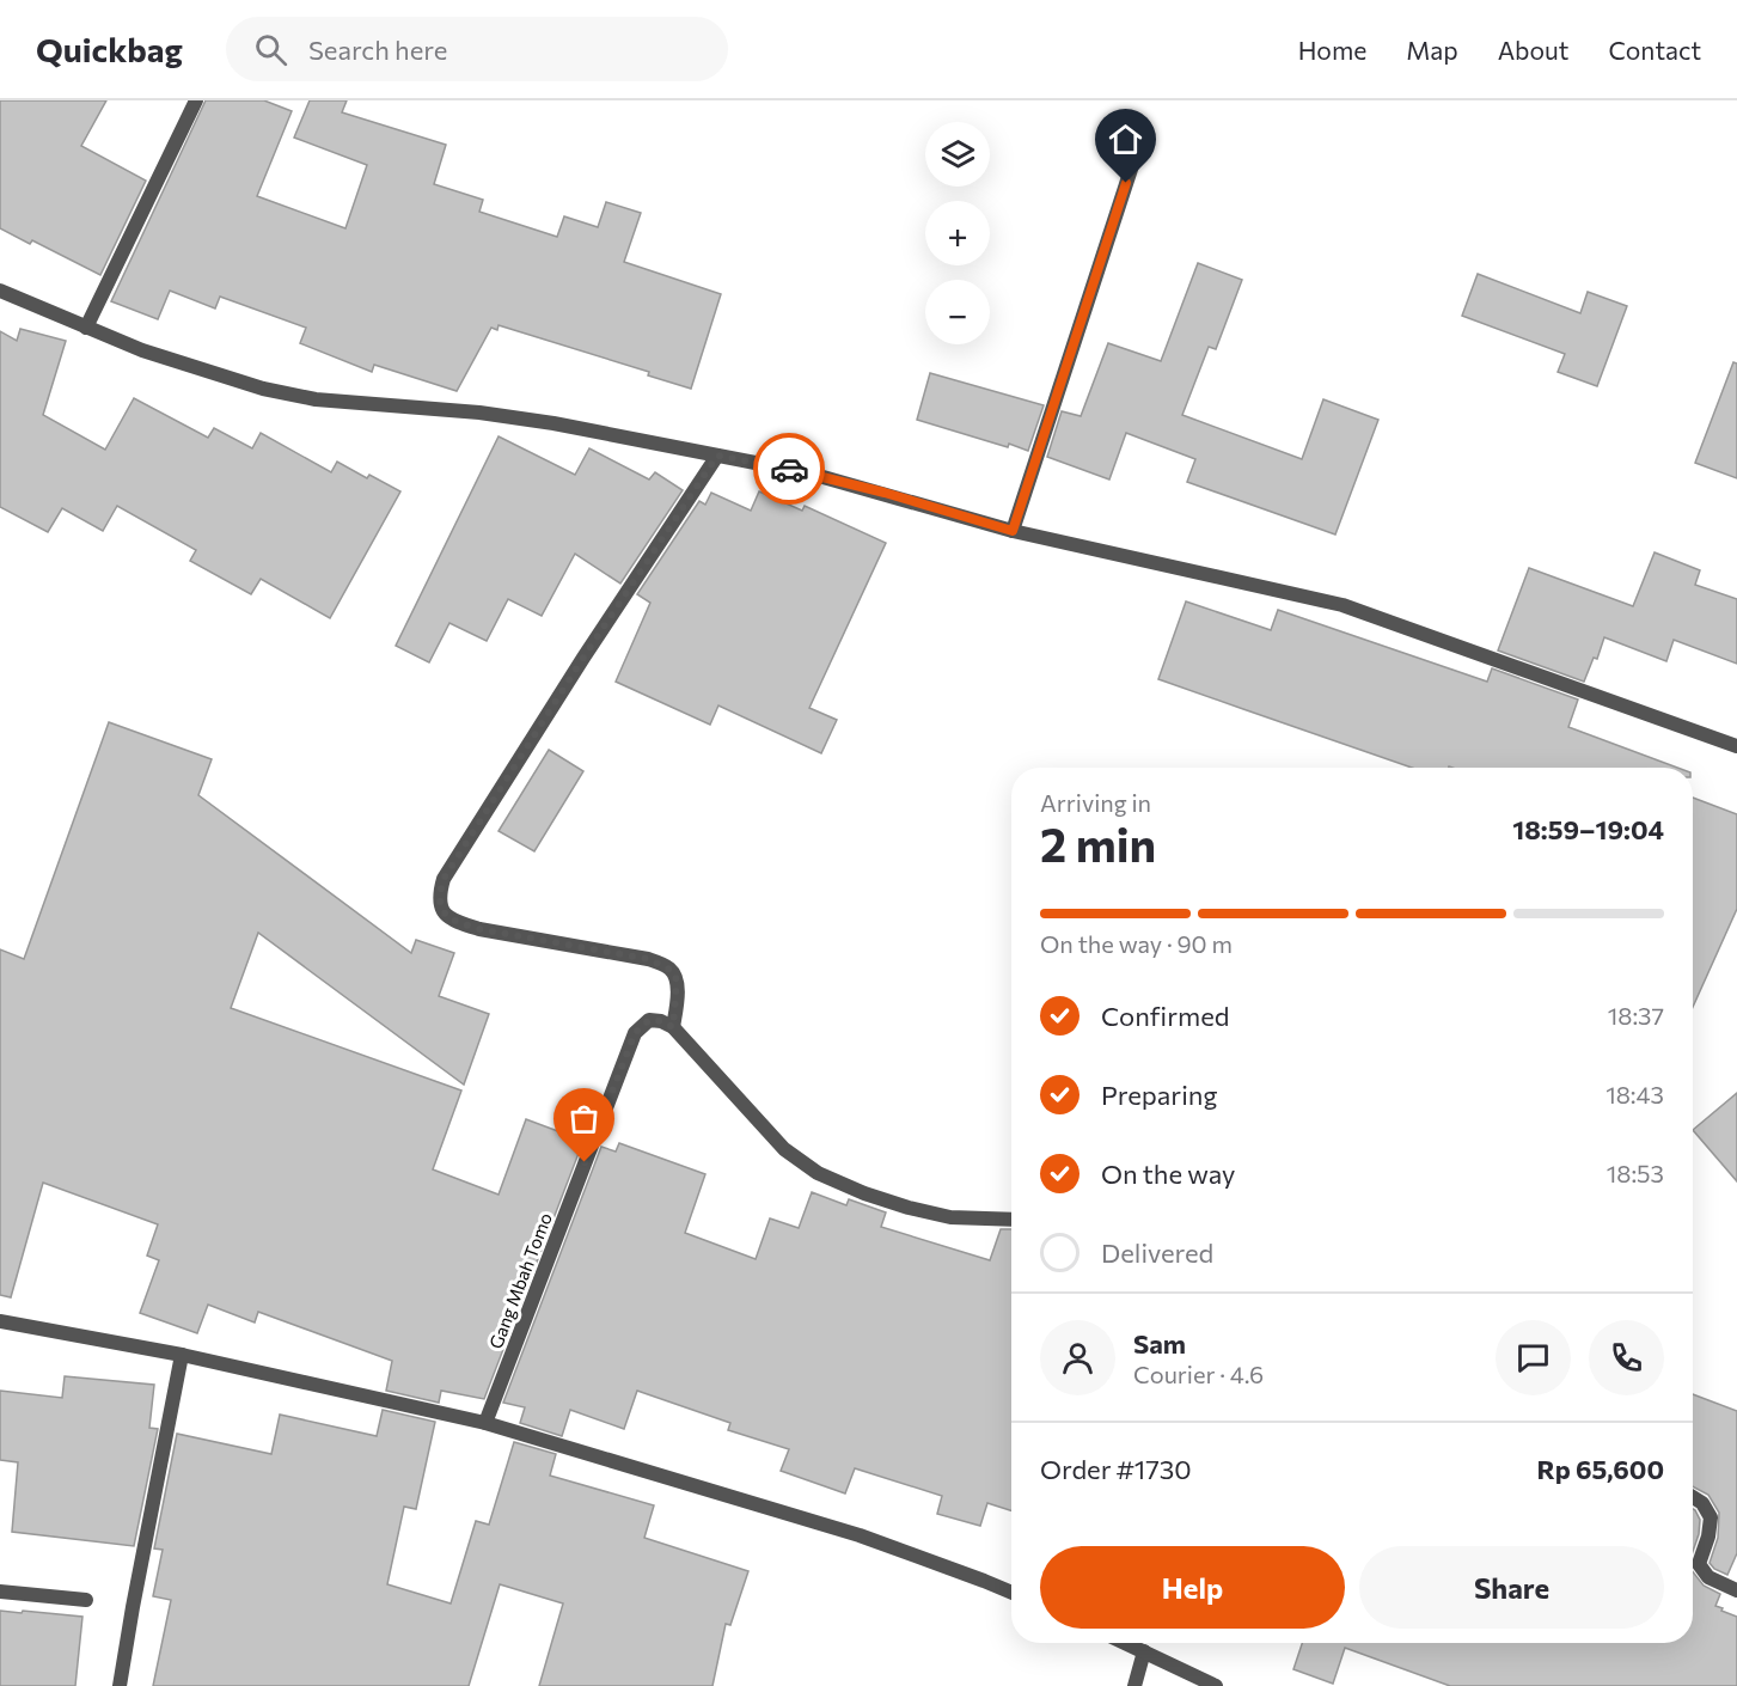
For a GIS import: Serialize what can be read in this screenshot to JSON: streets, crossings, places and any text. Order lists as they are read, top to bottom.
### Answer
{
  "streets": {
    "street": ["Gang Mbah Tomo"]
  },
  "page": {
    "header": "Quickbag",
    "search": "Search here",
    "nav": [
      "Home",
      "Map",
      "About",
      "Contact"
    ],
    "map_buttons": ["+", "−"],
    "heading": ["2 min", "Arriving in", "18:59–19:04"],
    "panel": [
      "Sam",
      "Courier · 4.6",
      "Order #1730",
      "Rp 65,600"
    ],
    "bar": "On the way · 90 m",
    "list": [
      ["Confirmed", "18:37"],
      ["Preparing", "18:43"],
      ["On the way", "18:53"],
      "Delivered"
    ],
    "buttons": ["Help", "Share"]
  }
}
